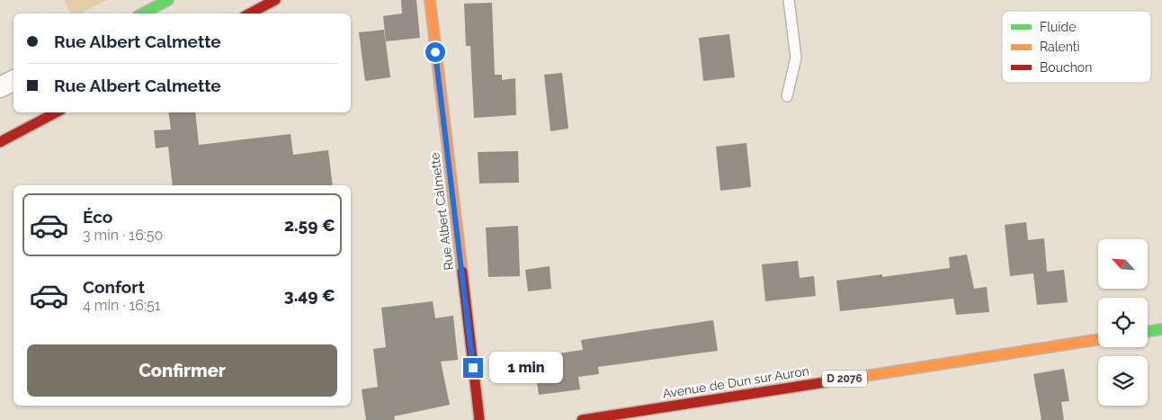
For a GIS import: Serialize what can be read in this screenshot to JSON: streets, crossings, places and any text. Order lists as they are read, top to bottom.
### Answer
{
  "streets": {
    "street": ["Rue Albert Calmette", "D 2076", "Avenue de Dun sur Auron"]
  },
  "legend": ["Fluide", "Ralenti", "Bouchon"],
  "north": "top left",
  "page": {
    "banner": ["Rue Albert Calmette", "Rue Albert Calmette"],
    "list": [
      {
        "name": "Éco",
        "note": "3 min · 16:50",
        "value": "2.59 €"
      },
      {
        "name": "Confort",
        "note": "4 min · 16:51",
        "value": "3.49 €"
      }
    ],
    "buttons": "Confirmer",
    "bubble": "1 min"
  }
}
